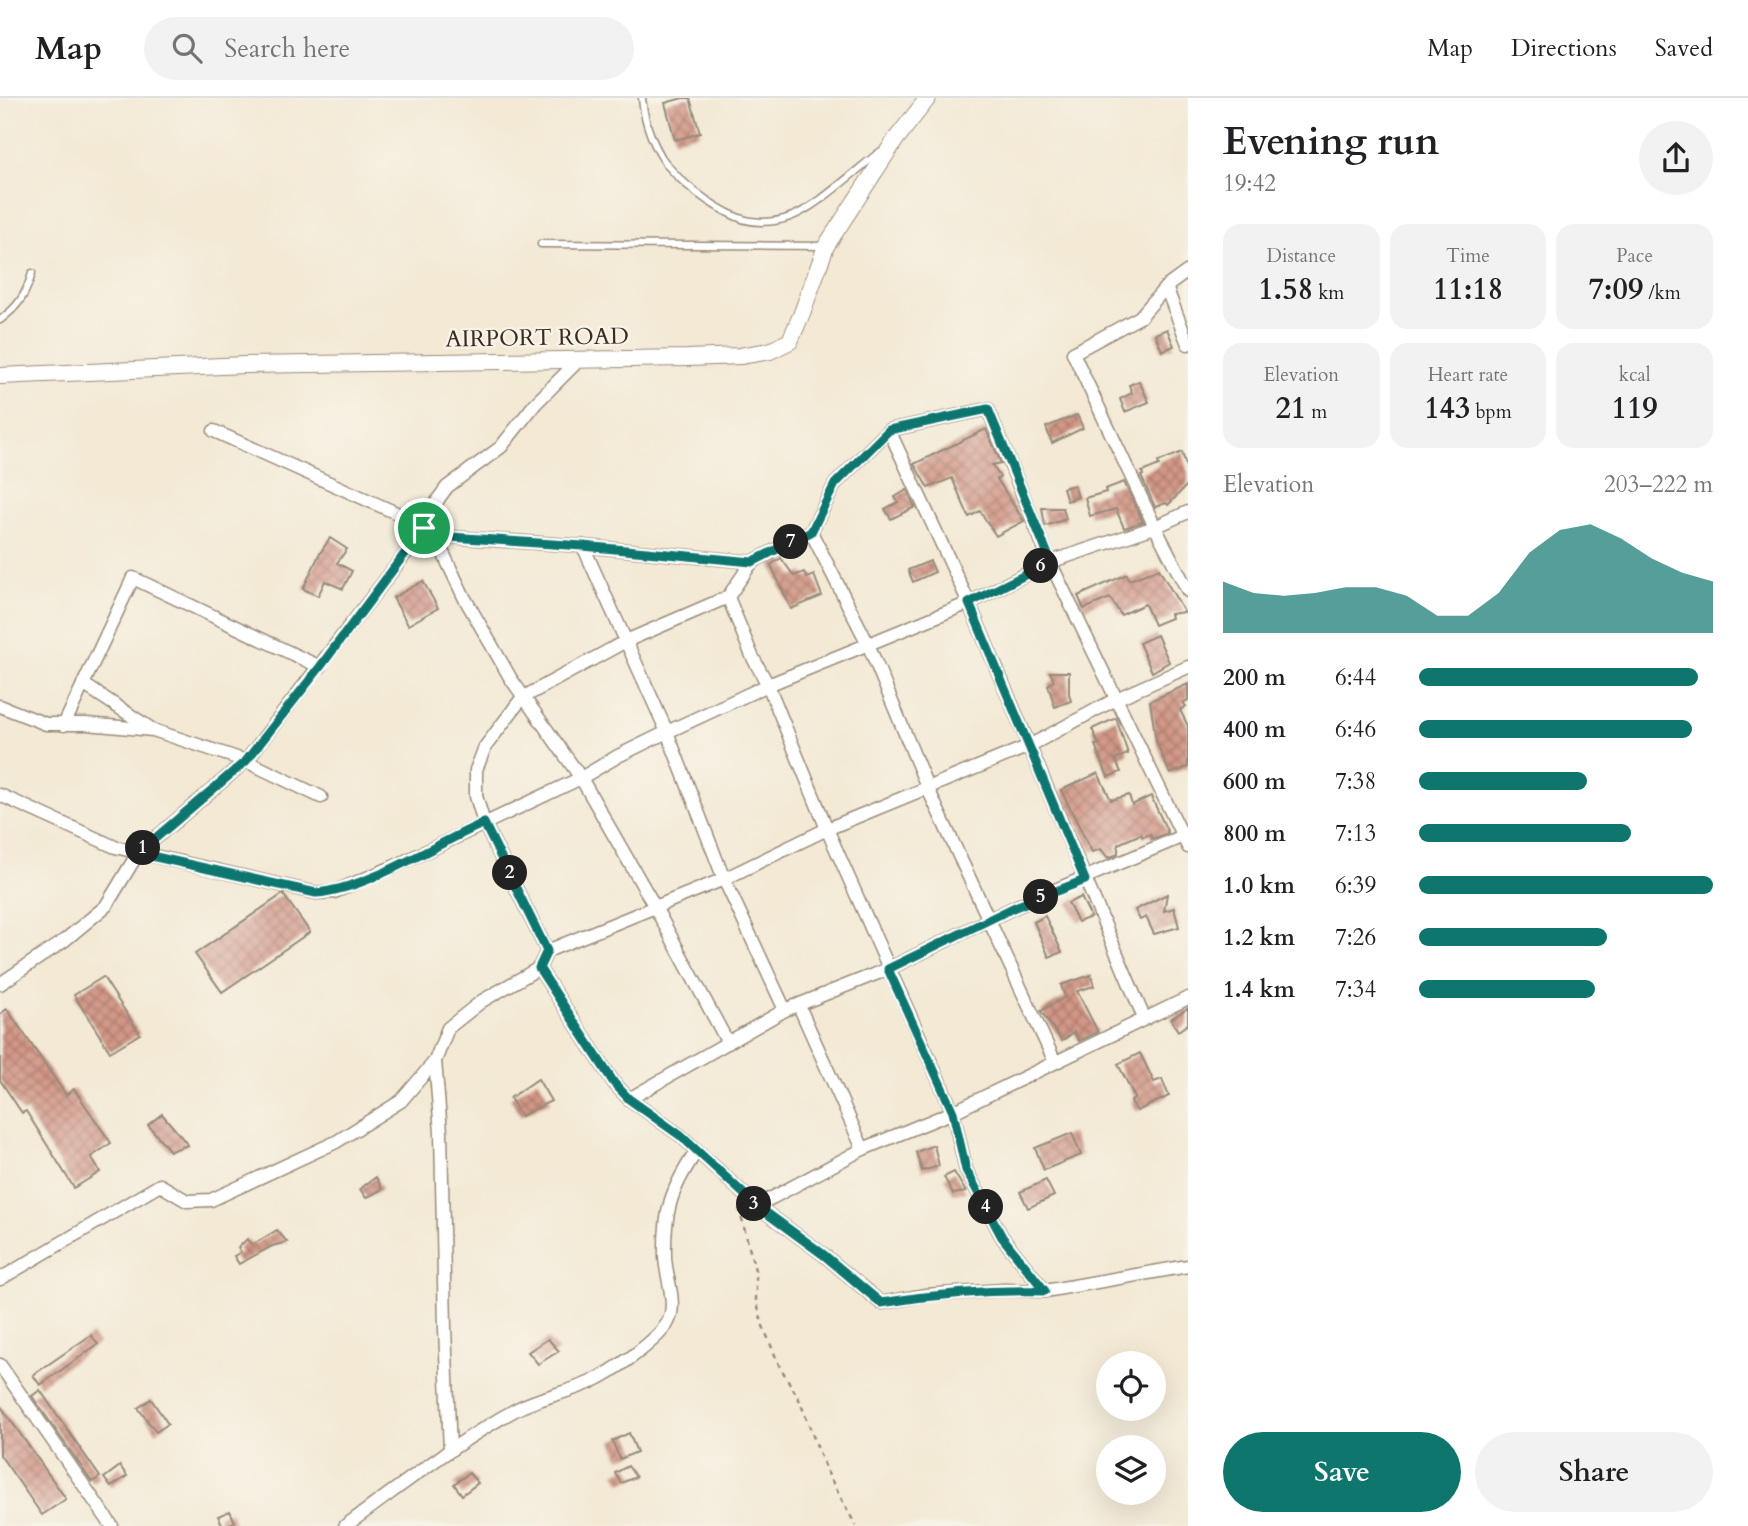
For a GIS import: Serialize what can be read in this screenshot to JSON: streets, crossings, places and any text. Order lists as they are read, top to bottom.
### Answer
{
  "streets": {
    "street": ["AIRPORT ROAD"]
  },
  "page": {
    "header": "Map",
    "search": "Search here",
    "nav": ["Map", "Directions", "Saved"],
    "heading": ["Evening run", "19:42"],
    "stats": [
      ["Distance", "1.58 km"],
      ["Time", "11:18"],
      ["Pace", "7:09 /km"],
      ["Elevation", "21 m"],
      ["Heart rate", "143 bpm"],
      ["kcal", "119"]
    ],
    "chart": ["Elevation", "203–222 m"],
    "pins": [
      "7",
      "6",
      "1",
      "2",
      "5",
      "3",
      "4"
    ],
    "list": [
      {
        "name": "200 m",
        "note": "6:44"
      },
      {
        "name": "400 m",
        "note": "6:46"
      },
      {
        "name": "600 m",
        "note": "7:38"
      },
      {
        "name": "800 m",
        "note": "7:13"
      },
      {
        "name": "1.0 km",
        "note": "6:39"
      },
      {
        "name": "1.2 km",
        "note": "7:26"
      },
      {
        "name": "1.4 km",
        "note": "7:34"
      }
    ],
    "buttons": ["Save", "Share"]
  }
}
